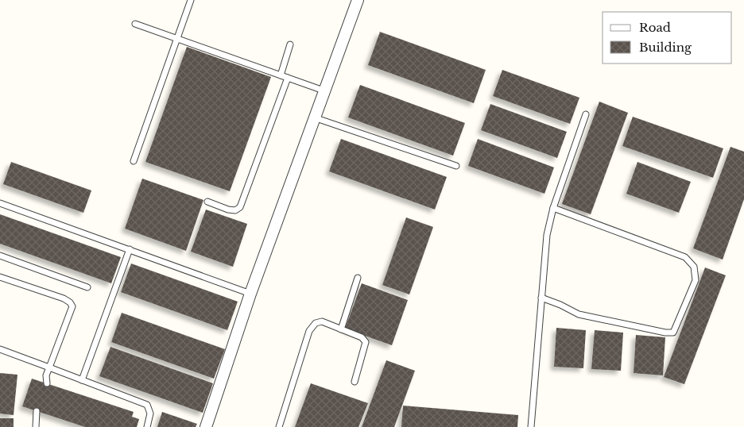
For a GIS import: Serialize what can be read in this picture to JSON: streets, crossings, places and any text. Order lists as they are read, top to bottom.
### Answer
{
  "legend": ["Road", "Building"]
}
